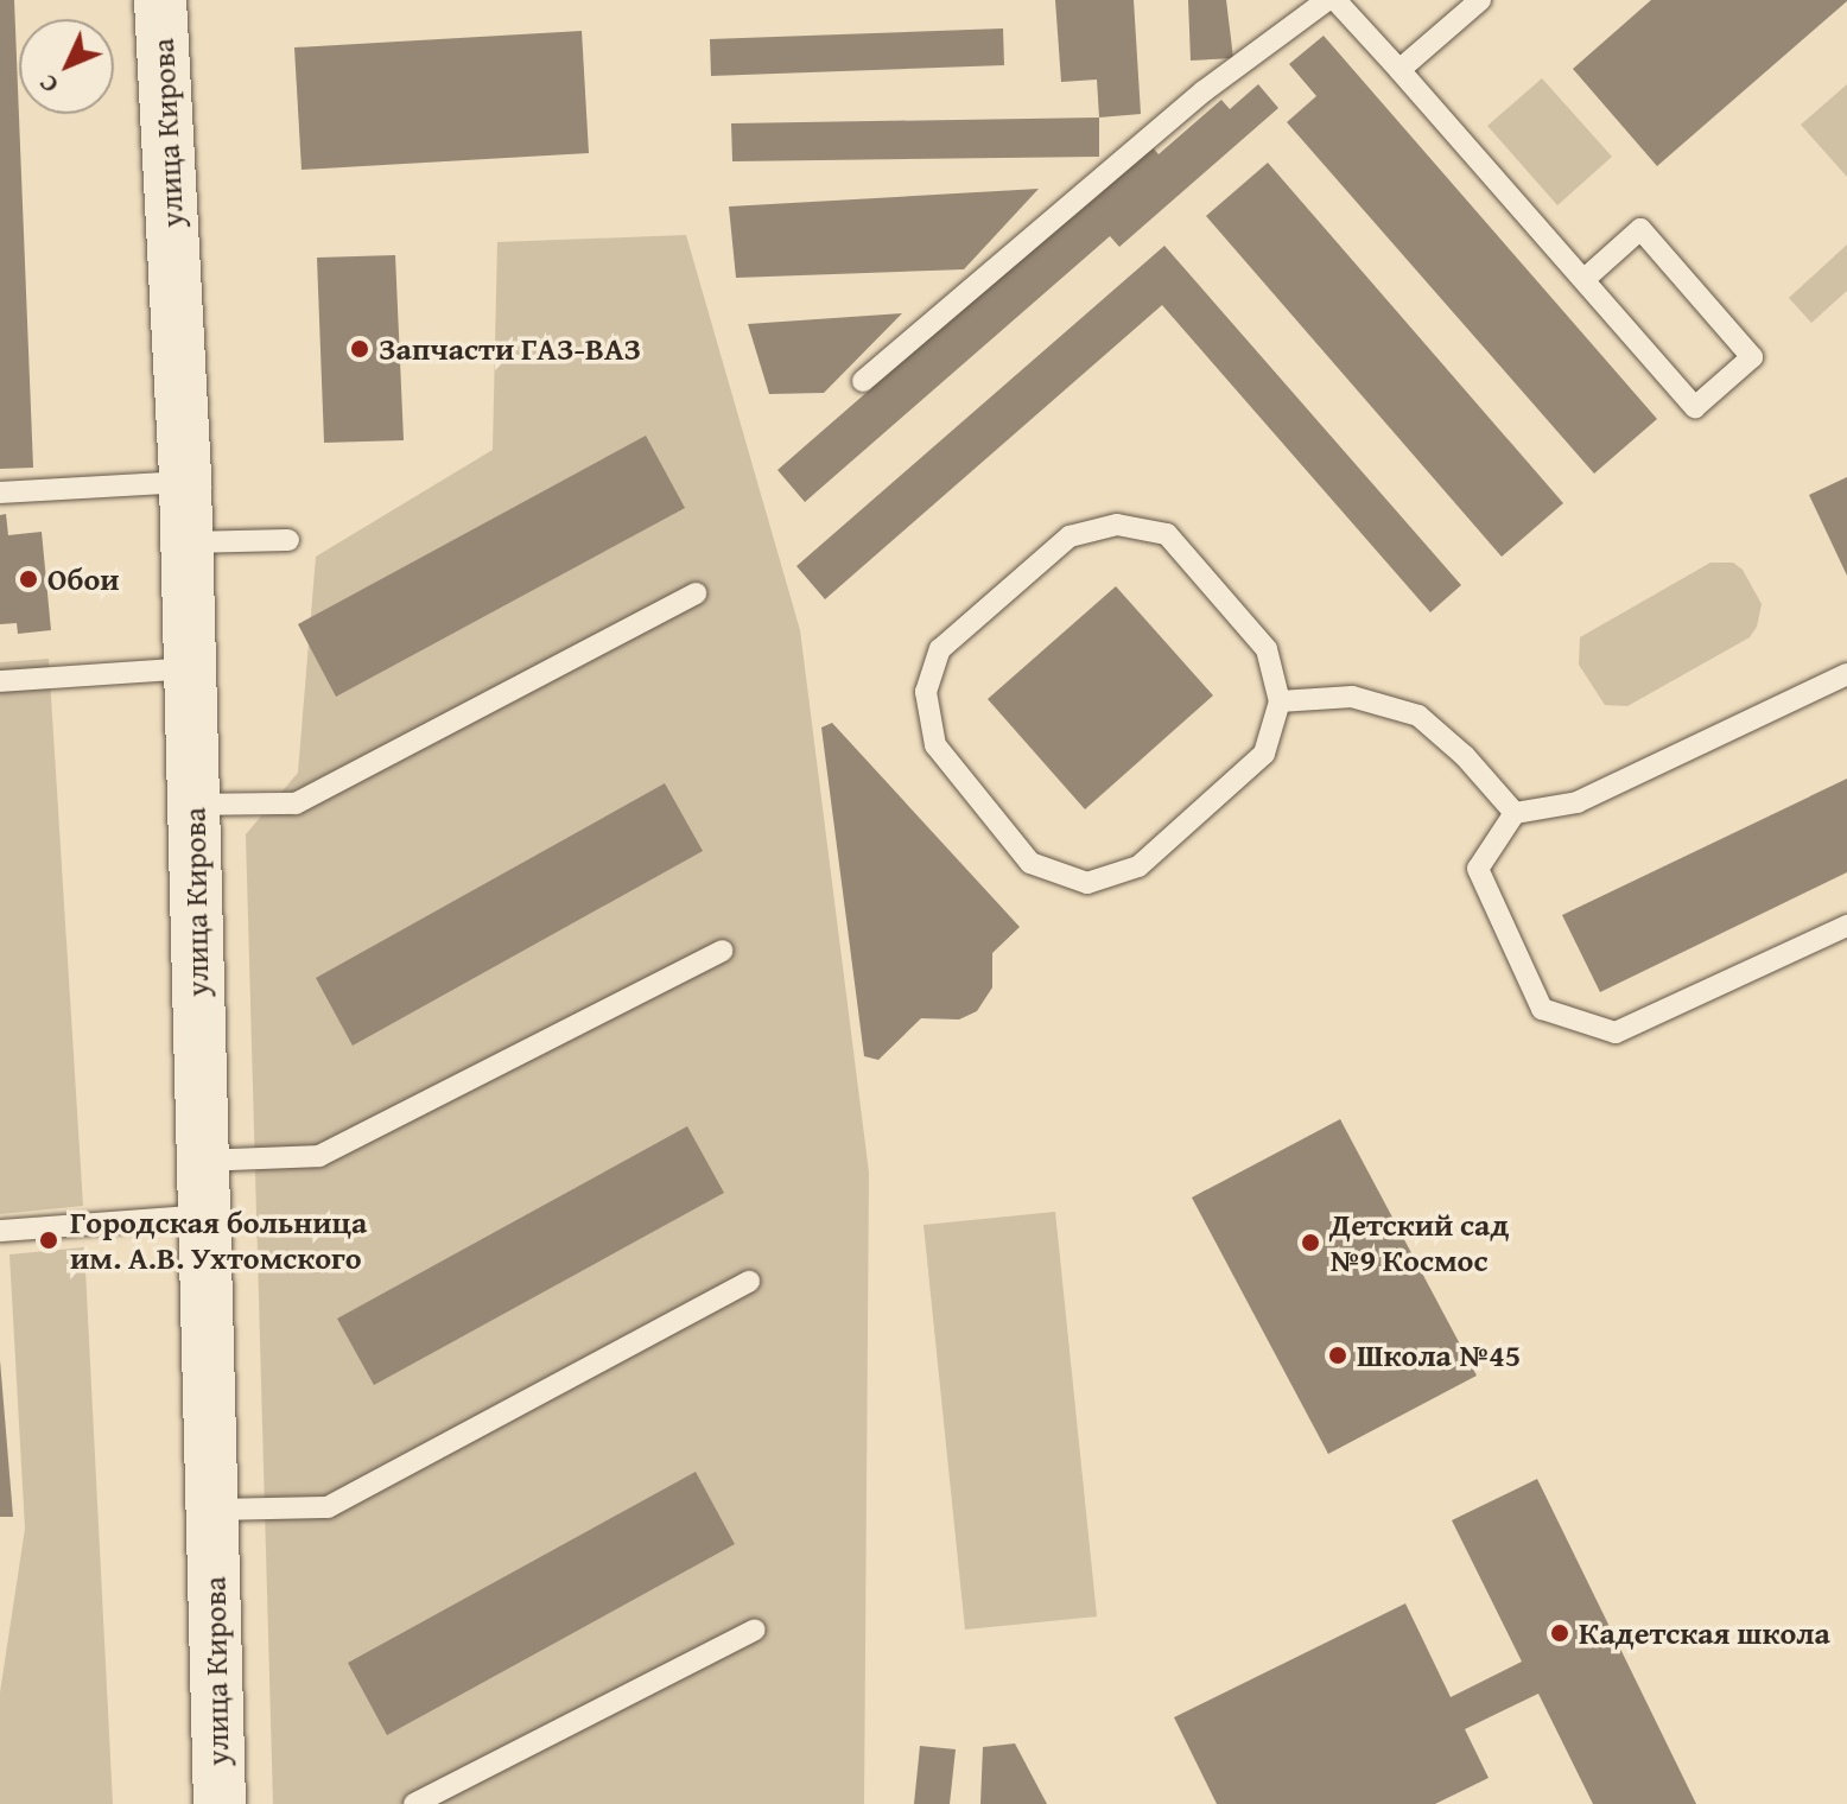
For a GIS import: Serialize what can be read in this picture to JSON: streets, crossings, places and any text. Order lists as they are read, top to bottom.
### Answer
{
  "streets": {
    "main road": ["улица Кирова"]
  },
  "places": [
    "Запчасти ГАЗ-ВАЗ",
    "Обои",
    "Городская больница им. А.В. Ухтомского",
    "Детский сад №9 Космос",
    "Школа №45",
    "Кадетская школа"
  ],
  "north": "bottom left"
}
